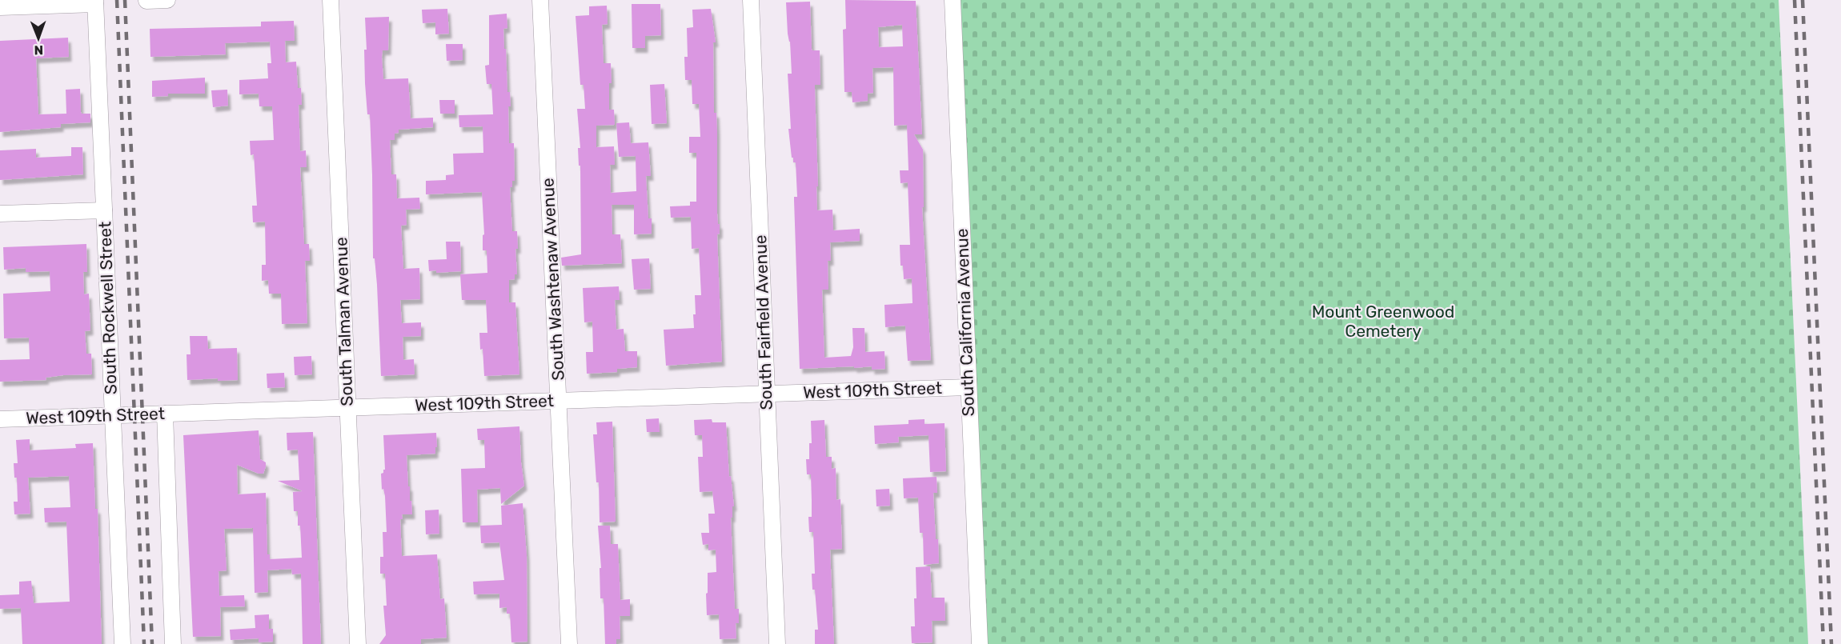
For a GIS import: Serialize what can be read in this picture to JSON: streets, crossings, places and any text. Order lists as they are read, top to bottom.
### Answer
{
  "streets": {
    "street": [
      "South Washtenaw Avenue",
      "South Rockwell Street",
      "South Talman Avenue",
      "South Fairfield Avenue",
      "South California Avenue",
      "West 109th Street"
    ]
  },
  "crossings": [
    ["South Washtenaw Avenue", "West 109th Street"],
    ["South Rockwell Street", "West 109th Street"],
    ["South Talman Avenue", "West 109th Street"],
    ["South Fairfield Avenue", "West 109th Street"],
    ["South California Avenue", "West 109th Street"]
  ],
  "parks": ["Mount Greenwood Cemetery"],
  "north": "bottom"
}
